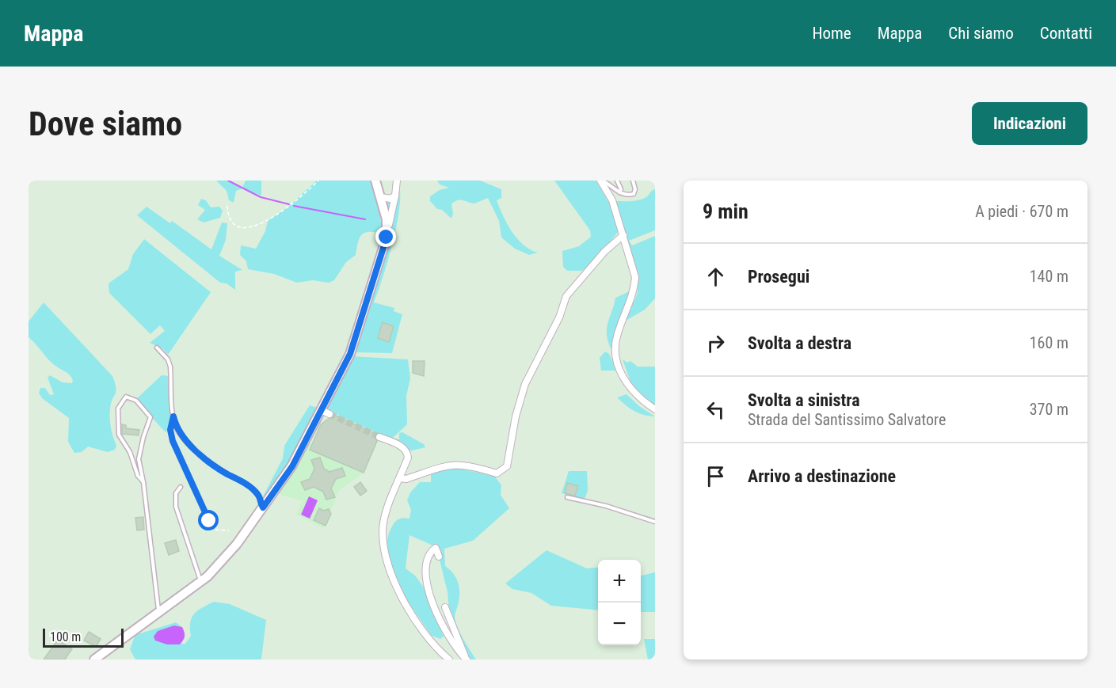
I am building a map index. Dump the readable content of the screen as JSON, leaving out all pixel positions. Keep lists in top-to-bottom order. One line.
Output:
{"scale_bar":"100 m","page":{"header":"Mappa","nav":["Home","Mappa","Chi siamo","Contatti"],"buttons":"Indicazioni","title":"Dove siamo","heading":["9 min","A piedi · 670 m"],"list":[["Prosegui","140 m"],["Svolta a destra","160 m"],["Svolta a sinistra","Strada del Santissimo Salvatore","370 m"],"Arrivo a destinazione"],"map_buttons":["+","−"],"scale":"100 m"}}
